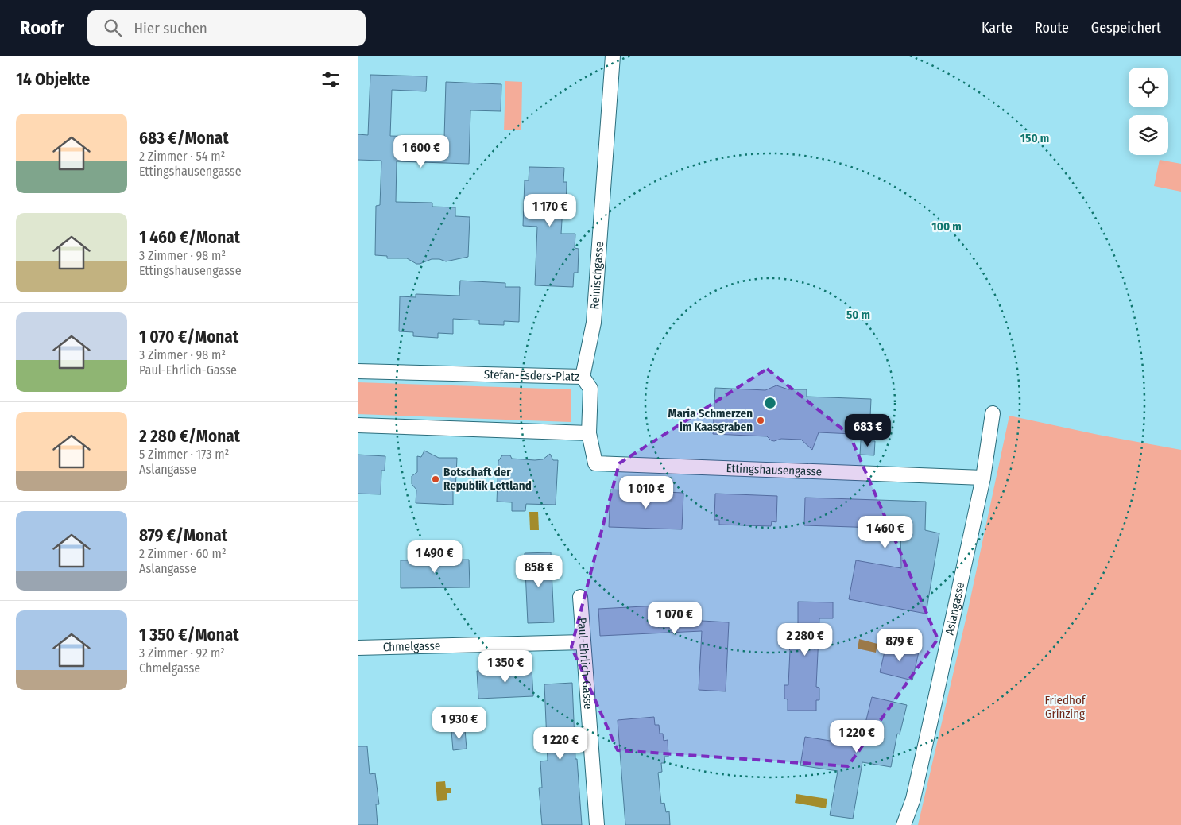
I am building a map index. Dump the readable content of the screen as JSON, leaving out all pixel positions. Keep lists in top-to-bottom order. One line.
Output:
{"streets":{"street":["Reinischgasse","Stefan-Esders-Platz","Ettingshausengasse","Aslangasse","Chmelgasse","Paul-Ehrlich-Gasse"]},"crossings":[["Reinischgasse","Stefan-Esders-Platz"],["Stefan-Esders-Platz","Ettingshausengasse"],["Ettingshausengasse","Aslangasse"],["Chmelgasse","Paul-Ehrlich-Gasse"]],"parks":["Friedhof Grinzing"],"places":["Maria Schmerzen im Kaasgraben","Botschaft der Republik Lettland"],"page":{"header":"Roofr","search":"Hier suchen","nav":["Karte","Route","Gespeichert"],"heading":"14 Objekte","list":[{"name":"683 €/Monat","note":"2 Zimmer · 54 m² · Ettingshausengasse"},{"name":"1 460 €/Monat","note":"3 Zimmer · 98 m² · Ettingshausengasse"},{"name":"1 070 €/Monat","note":"3 Zimmer · 98 m² · Paul-Ehrlich-Gasse"},{"name":"2 280 €/Monat","note":"5 Zimmer · 173 m² · Aslangasse"},{"name":"879 €/Monat","note":"2 Zimmer · 60 m² · Aslangasse"},{"name":"1 350 €/Monat","note":"3 Zimmer · 92 m² · Chmelgasse"}],"price":["1 600 €","1 170 €","683 €","1 010 €","1 460 €","1 490 €","858 €","1 070 €","2 280 €","879 €","1 350 €","1 930 €","1 220 €","1 220 €"]},"rings":["150 m","100 m","50 m"]}
